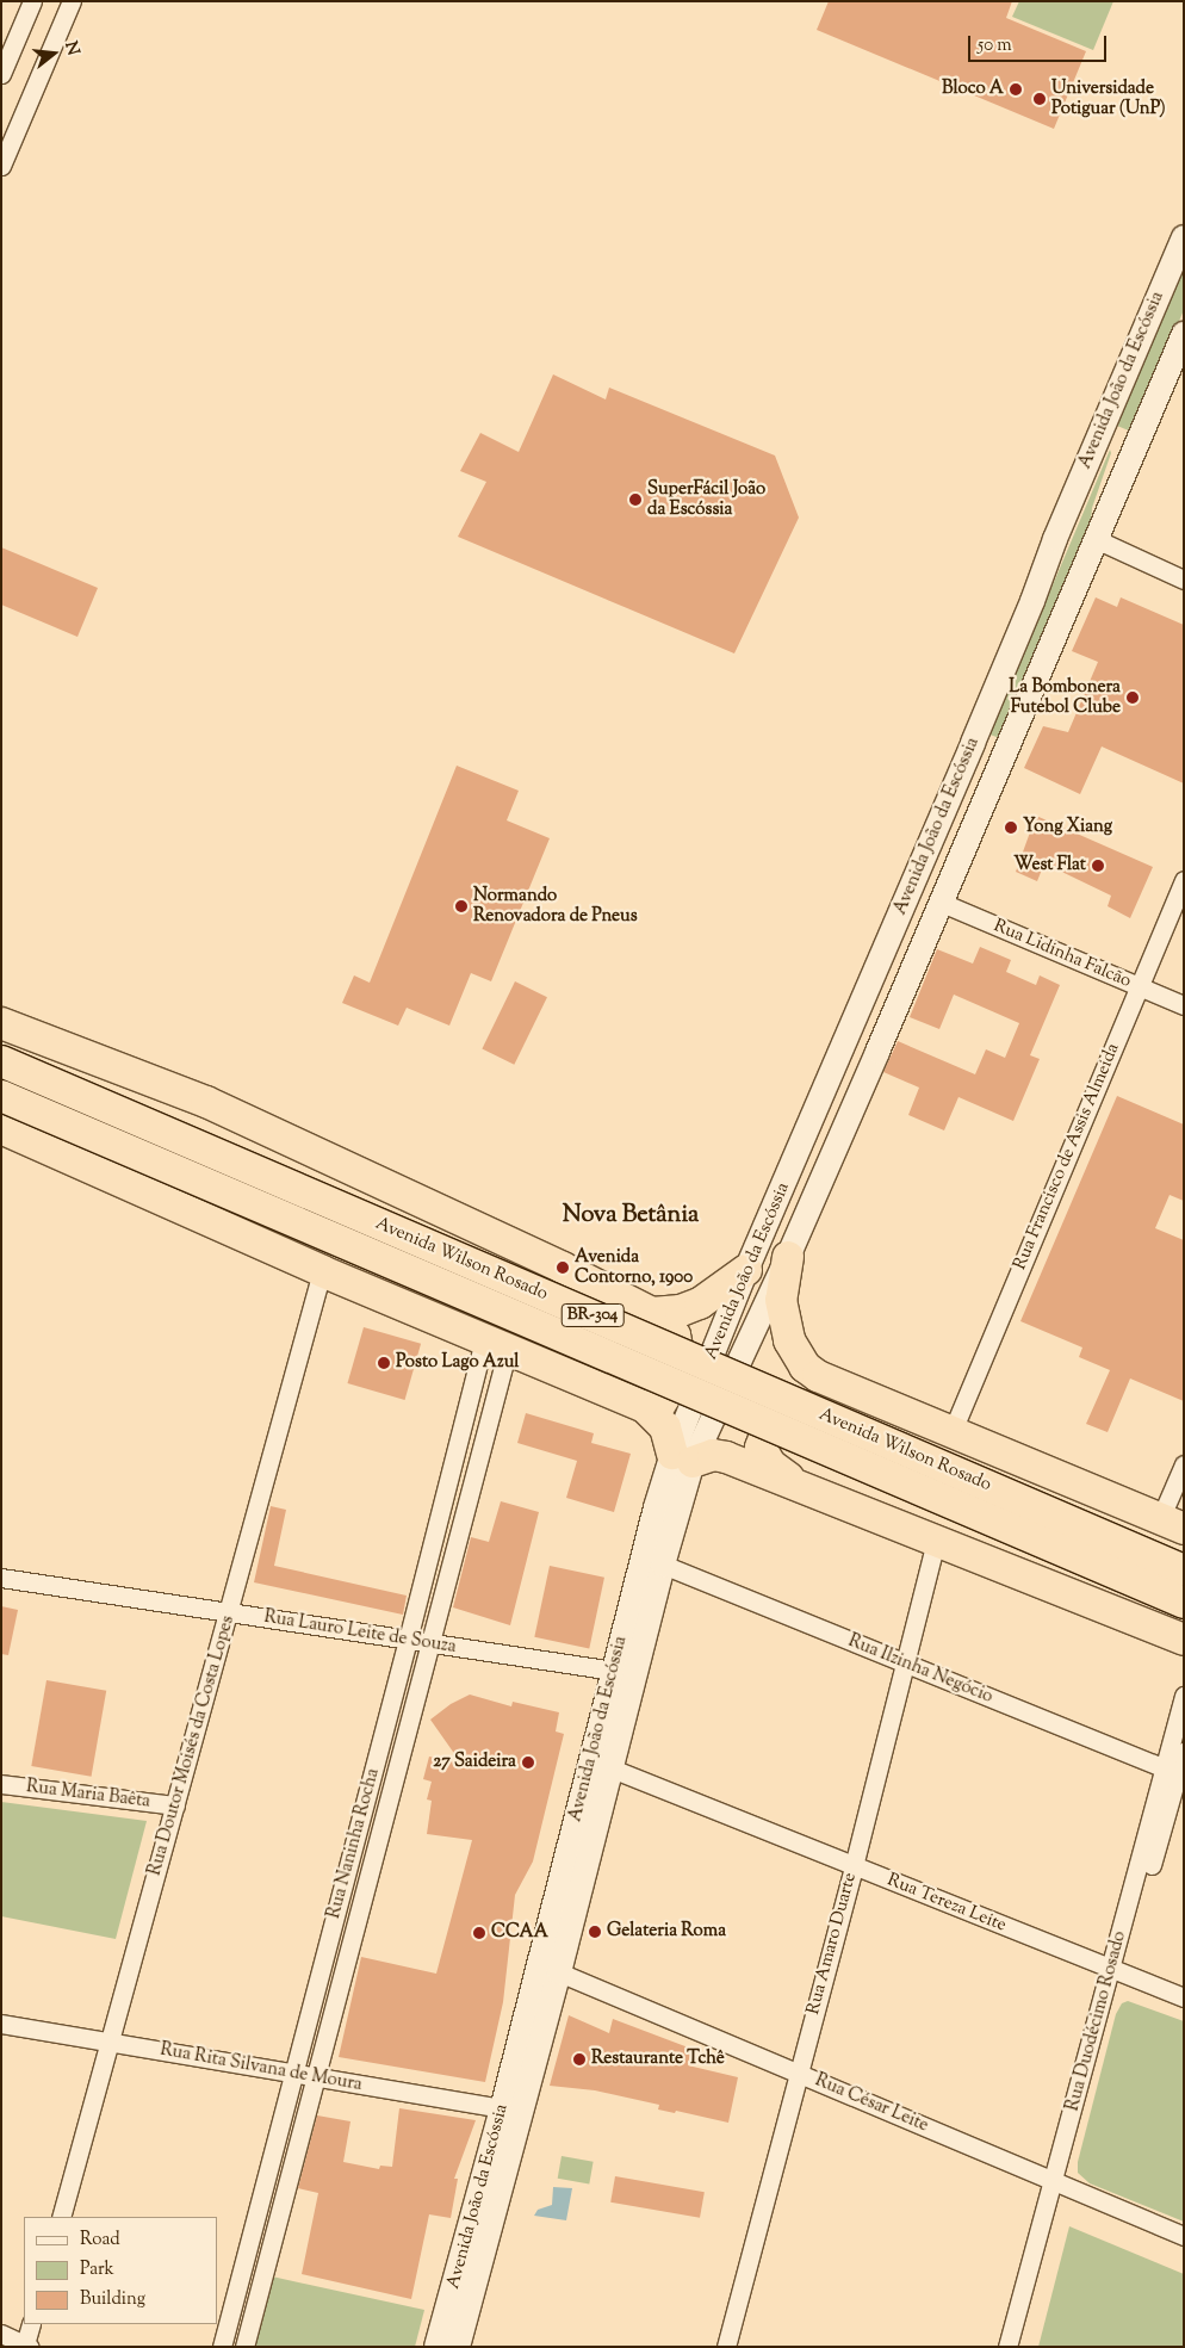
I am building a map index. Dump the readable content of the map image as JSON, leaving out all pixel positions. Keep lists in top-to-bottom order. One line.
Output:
{"streets":{"highway":["Avenida Wilson Rosado","BR-304"],"main road":["Avenida João da Escóssia"],"street":["Rua Lidinha Falcão","Rua Francisco de Assis Almeida","Rua Lauro Leite de Souza","Rua Ilzinha Negócio","Rua Doutor Moisés da Costa Lopes","Rua Maria Baêta","Rua Naninha Rocha","Rua Tereza Leite","Rua Amaro Duarte","Rua Duodécimo Rosado","Rua Rita Silvana de Moura","Rua César Leite"]},"crossings":[["Avenida João da Escóssia","Rua Lidinha Falcão"],["Avenida João da Escóssia","Rua Lauro Leite de Souza"],["Avenida João da Escóssia","Rua Ilzinha Negócio"],["Avenida João da Escóssia","Rua Tereza Leite"],["Avenida João da Escóssia","Rua Rita Silvana de Moura"],["Avenida João da Escóssia","Rua César Leite"],["Rua Lidinha Falcão","Rua Francisco de Assis Almeida"],["Rua Lauro Leite de Souza","Rua Doutor Moisés da Costa Lopes"],["Rua Lauro Leite de Souza","Rua Naninha Rocha"],["Rua Ilzinha Negócio","Rua Amaro Duarte"],["Rua Ilzinha Negócio","Rua Duodécimo Rosado"],["Rua Doutor Moisés da Costa Lopes","Rua Maria Baêta"],["Rua Doutor Moisés da Costa Lopes","Rua Rita Silvana de Moura"],["Rua Naninha Rocha","Rua Rita Silvana de Moura"],["Rua Tereza Leite","Rua Amaro Duarte"],["Rua Tereza Leite","Rua Duodécimo Rosado"],["Rua Amaro Duarte","Rua César Leite"],["Rua Duodécimo Rosado","Rua César Leite"]],"districts":["Nova Betânia"],"places":["Bloco A","Universidade Potiguar (UnP)","SuperFácil João da Escóssia","La Bombonera Futebol Clube","Yong Xiang","West Flat","Normando Renovadora de Pneus","Avenida Contorno, 1900","Posto Lago Azul","27 Saideira","Gelateria Roma","CCAA","Restaurante Tchê"],"legend":["Road","Park","Building"],"scale_bar":"50 m","north":"right"}
